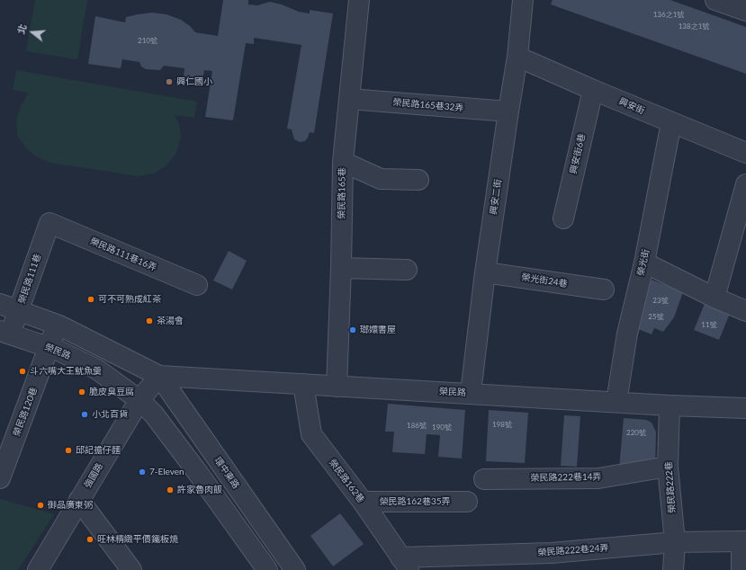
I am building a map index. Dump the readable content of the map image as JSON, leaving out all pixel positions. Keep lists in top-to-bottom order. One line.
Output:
{"streets":{"street":["榮民路165巷32弄","興安街","興安街6巷","榮民路165巷","興安二街","榮民路111巷16弄","榮光街","榮民路111巷","榮光街24巷","榮民路","榮民路120巷","環中東路","強國路","榮民路222巷14弄","榮民路162巷","榮民路222巷","榮民路162巷35弄","榮民路222巷24弄"]},"crossings":[["榮民路165巷32弄","榮民路165巷"],["榮民路165巷32弄","興安二街"],["興安街","興安街6巷"],["興安街","興安二街"],["興安街","榮光街"],["榮民路165巷","榮民路"],["興安二街","榮光街24巷"],["興安二街","榮民路"],["榮民路111巷16弄","榮民路111巷"],["榮光街","榮民路"],["榮民路111巷","榮民路"],["榮民路","榮民路120巷"],["榮民路","環中東路"],["榮民路","強國路"],["榮民路","榮民路162巷"],["榮民路","榮民路222巷"],["榮民路222巷14弄","榮民路222巷"],["榮民路162巷","榮民路162巷35弄"],["榮民路162巷","榮民路222巷24弄"],["榮民路222巷","榮民路222巷24弄"]],"places":["興仁國小","可不可熟成紅茶","茶湯會","瑯嬛書屋","斗六嘴大王魷魚羹","脆皮臭豆腐","小北百貨","邱記擔仔麵","7-Eleven","許家魯肉飯","御品廣東粥","旺林精緻平價鐵板燒"],"house_numbers":["136之1號","138之1號","210號","23號","25號","11號","198號","186號","190號","220號"],"north":"left"}
